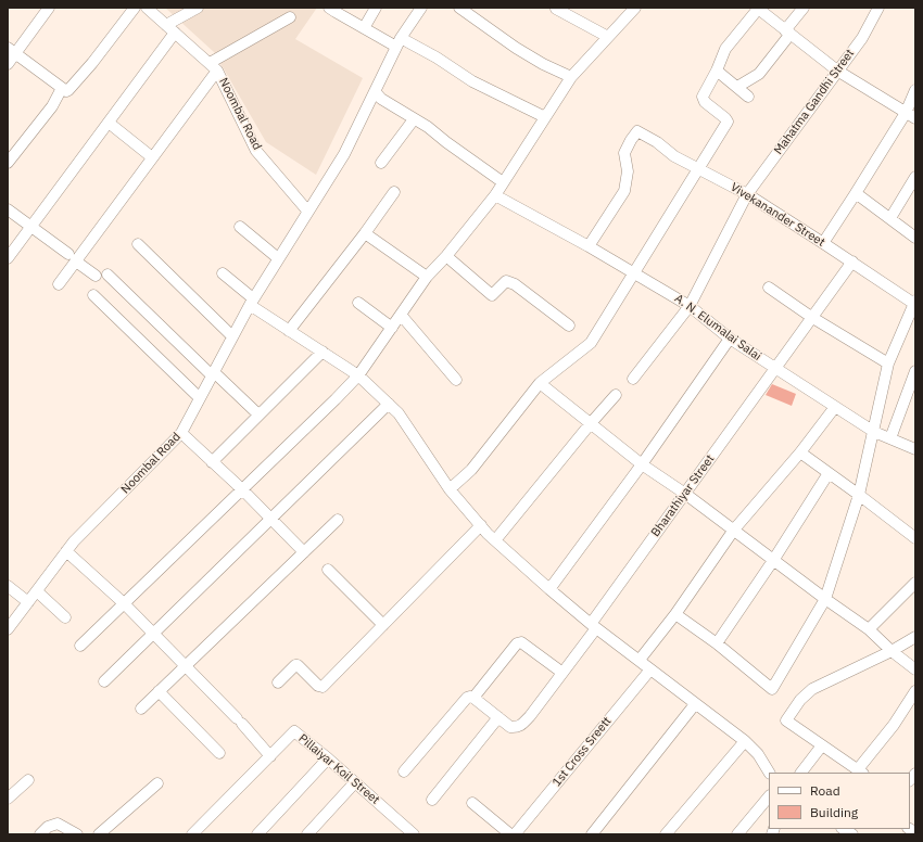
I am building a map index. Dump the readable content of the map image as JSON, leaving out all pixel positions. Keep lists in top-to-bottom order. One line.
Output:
{"streets":{"street":["Mahatma Gandhi Street","Noombal Road","Vivekanander Street","A. N. Elumalai Salai","Bharathiyar Street","1st Cross Sreett","Pillaiyar Koil Street"]},"crossings":[["Mahatma Gandhi Street","Vivekanander Street"],["Mahatma Gandhi Street","A. N. Elumalai Salai"],["Vivekanander Street","A. N. Elumalai Salai"],["Vivekanander Street","Bharathiyar Street"],["A. N. Elumalai Salai","Bharathiyar Street"]],"legend":["Road","Building"]}
